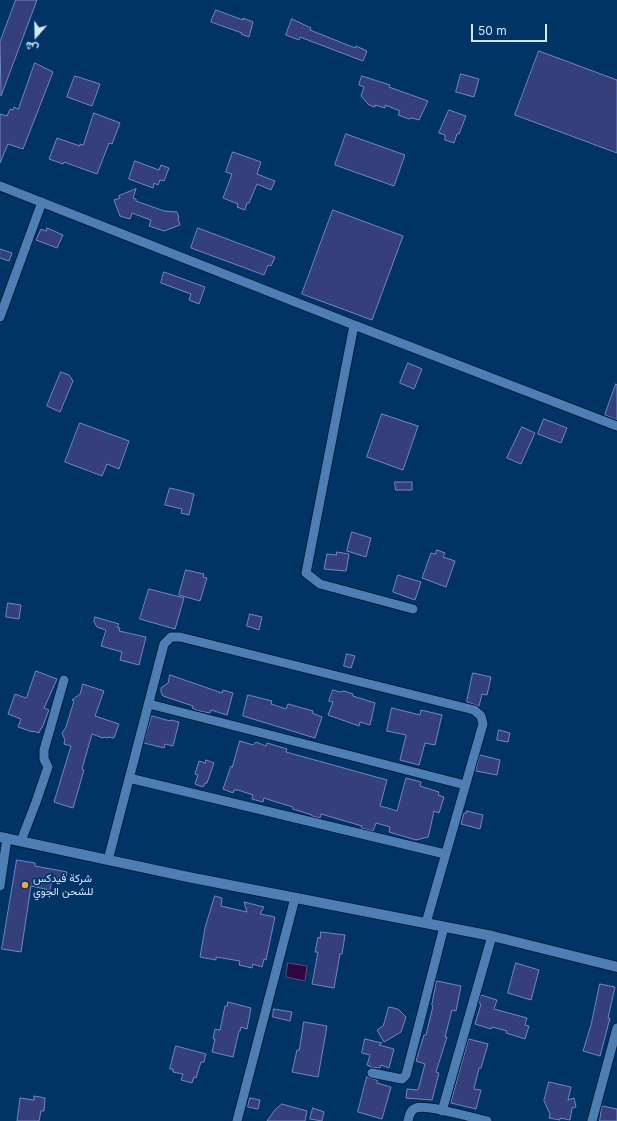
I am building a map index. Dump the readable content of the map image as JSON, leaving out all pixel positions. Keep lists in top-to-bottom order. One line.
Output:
{"places":["شركة فيدكس للشحن الجوي"],"scale_bar":"50 m","north":"bottom"}
